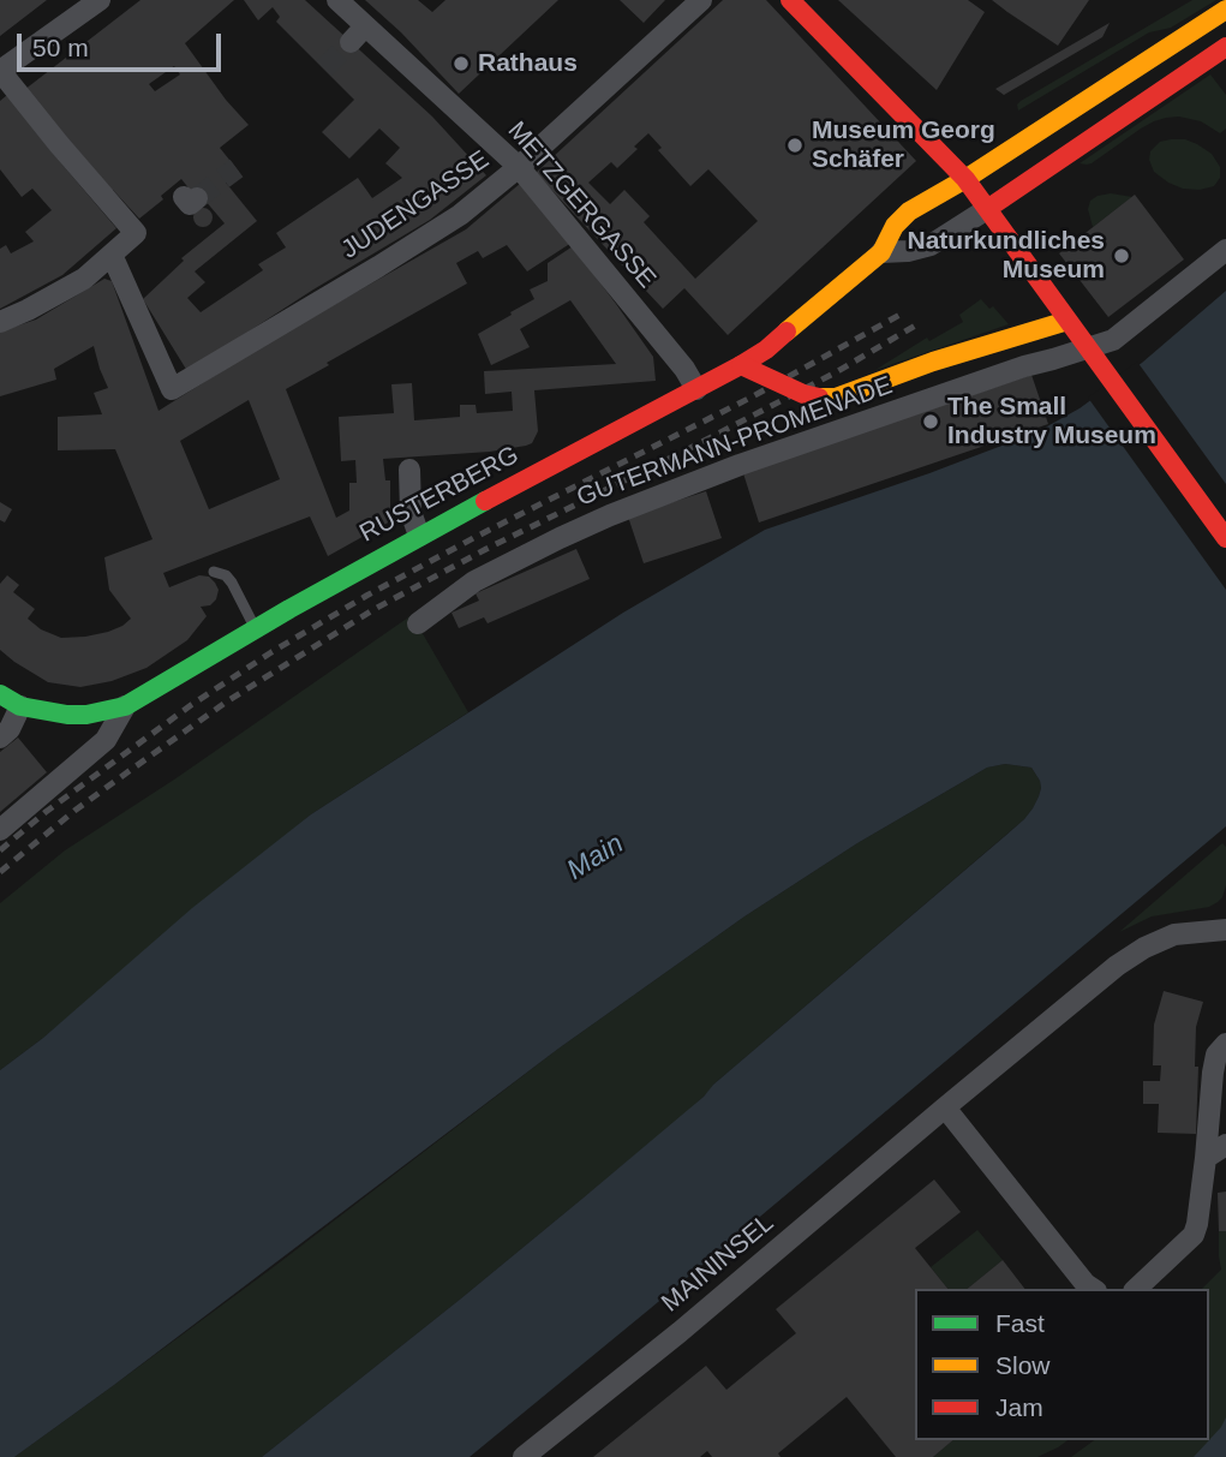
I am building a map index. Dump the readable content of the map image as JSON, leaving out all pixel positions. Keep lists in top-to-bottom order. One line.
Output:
{"streets":{"main road":["RUSTERBERG"],"street":["JUDENGASSE","METZGERGASSE","GUTERMANN-PROMENADE","MAININSEL"]},"crossings":[["JUDENGASSE","METZGERGASSE"],["METZGERGASSE","RUSTERBERG"]],"water":["Main"],"places":["Rathaus","Museum Georg Schäfer","Naturkundliches Museum","The Small Industry Museum"],"legend":["Fast","Slow","Jam"],"scale_bar":"50 m"}
